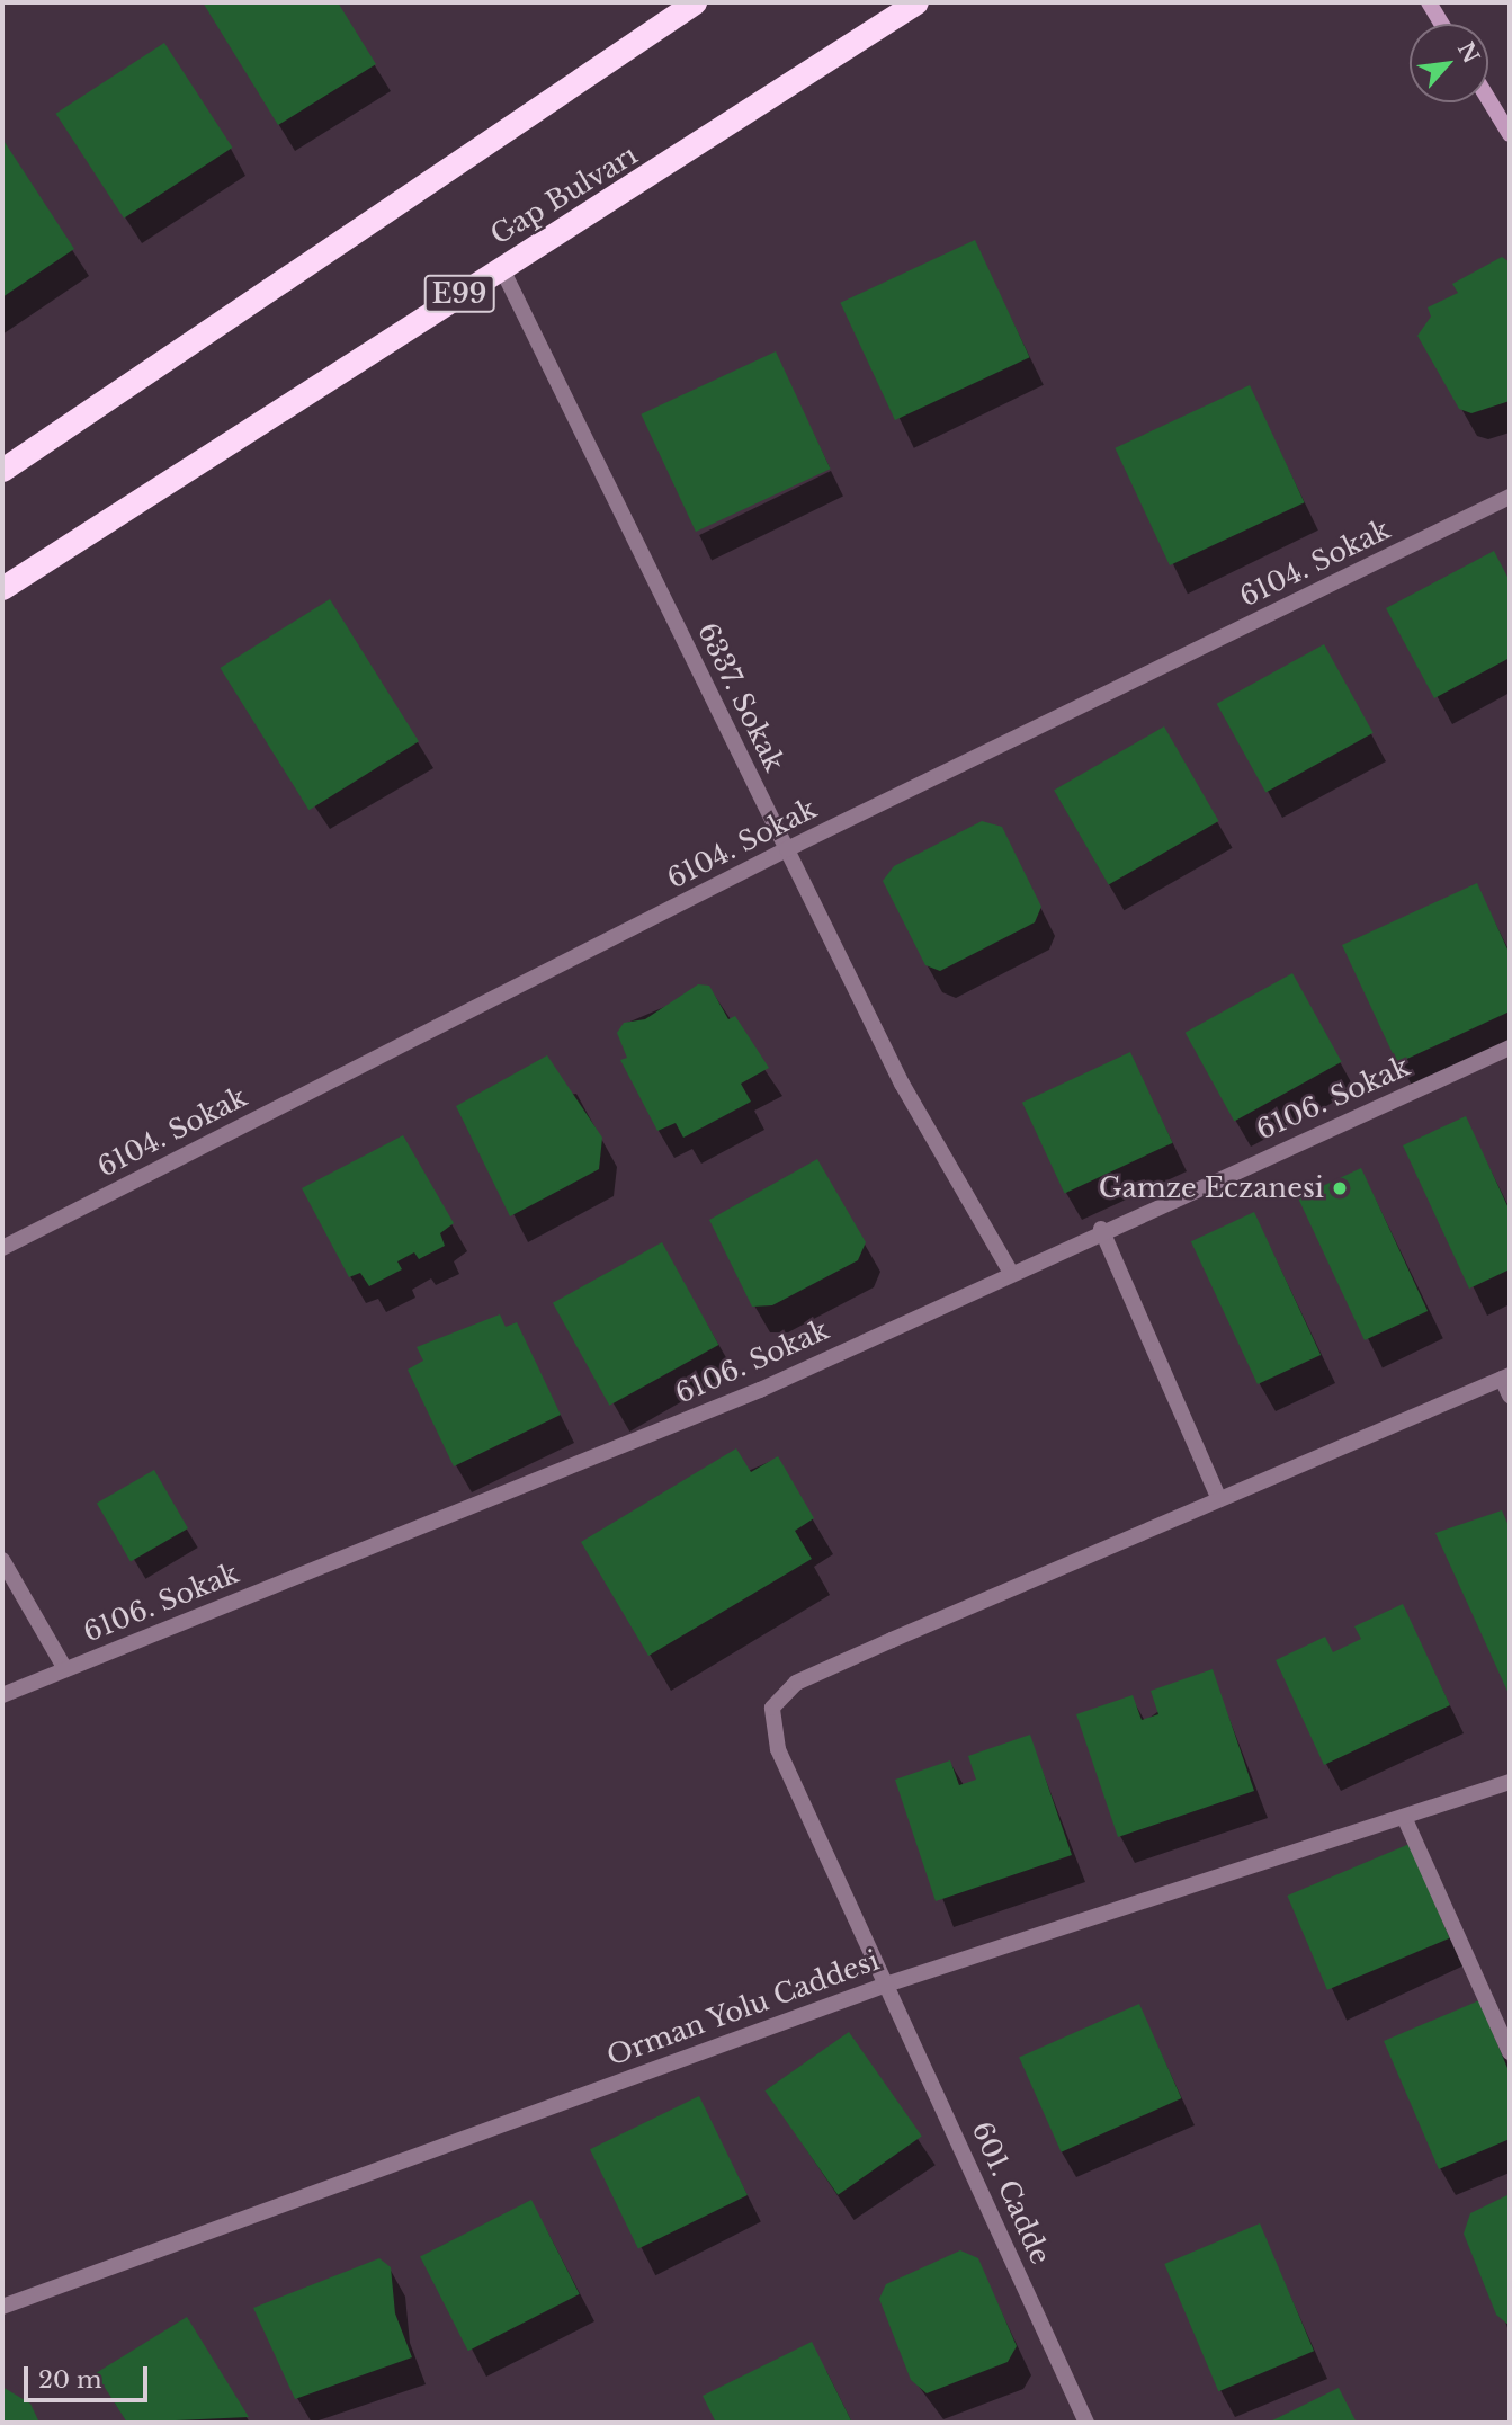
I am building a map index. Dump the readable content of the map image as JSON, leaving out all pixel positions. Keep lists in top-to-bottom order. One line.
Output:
{"streets":{"highway":["Gap Bulvarı","E99"],"street":["6104. Sokak","6337. Sokak","6106. Sokak","Orman Yolu Caddesi","601. Cadde"]},"crossings":[["Gap Bulvarı","6337. Sokak"],["6104. Sokak","6337. Sokak"],["6337. Sokak","6106. Sokak"],["Orman Yolu Caddesi","601. Cadde"]],"places":["Gamze Eczanesi"],"scale_bar":"20 m","north":"top right"}
